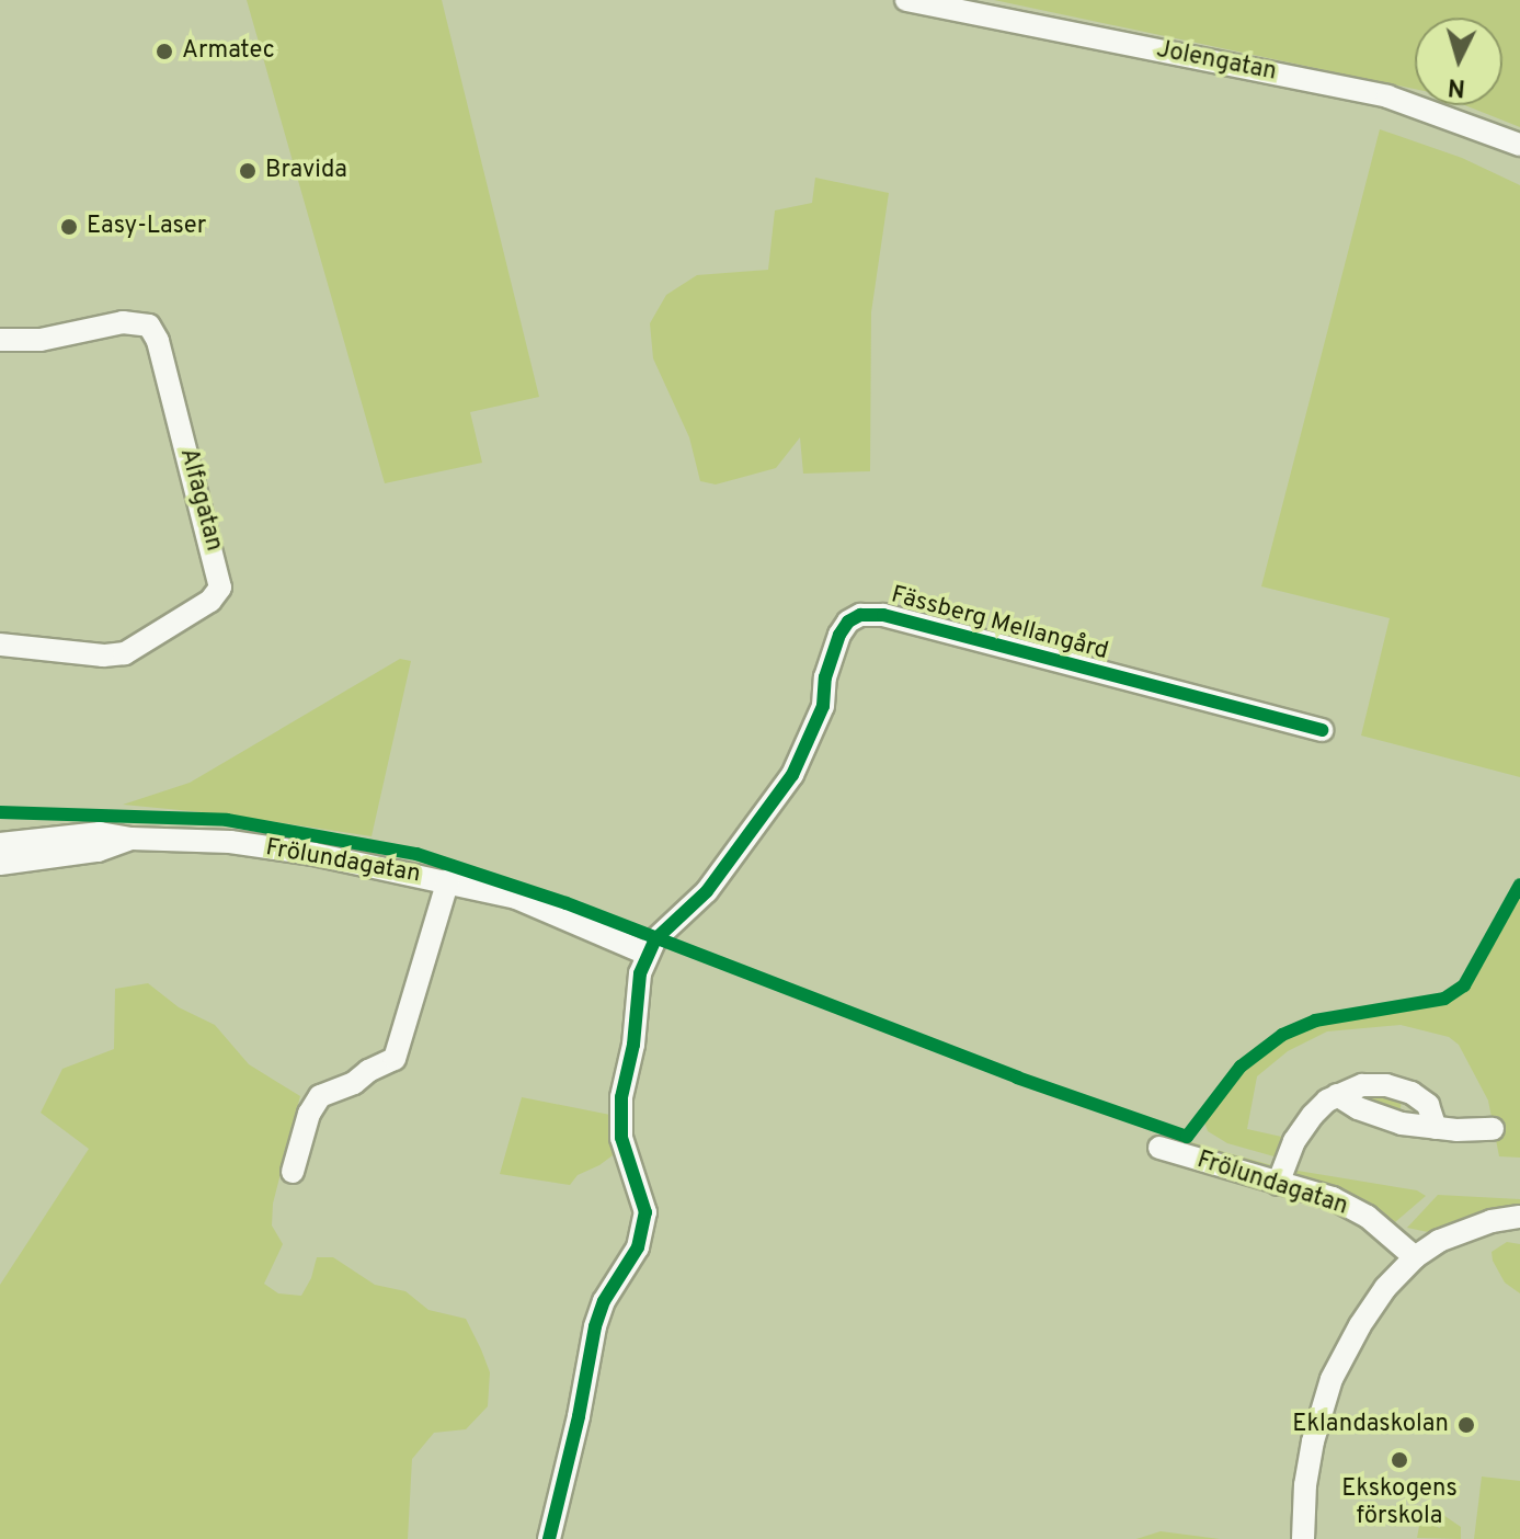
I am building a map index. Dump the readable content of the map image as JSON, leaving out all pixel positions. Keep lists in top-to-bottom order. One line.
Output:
{"streets":{"street":["Jolengatan","Alfagatan","Fässberg Mellangård","Frölundagatan"]},"crossings":[["Fässberg Mellangård","Frölundagatan"]],"places":["Armatec","Bravida","Easy-Laser","Eklandaskolan","Ekskogens förskola"],"north":"bottom"}
